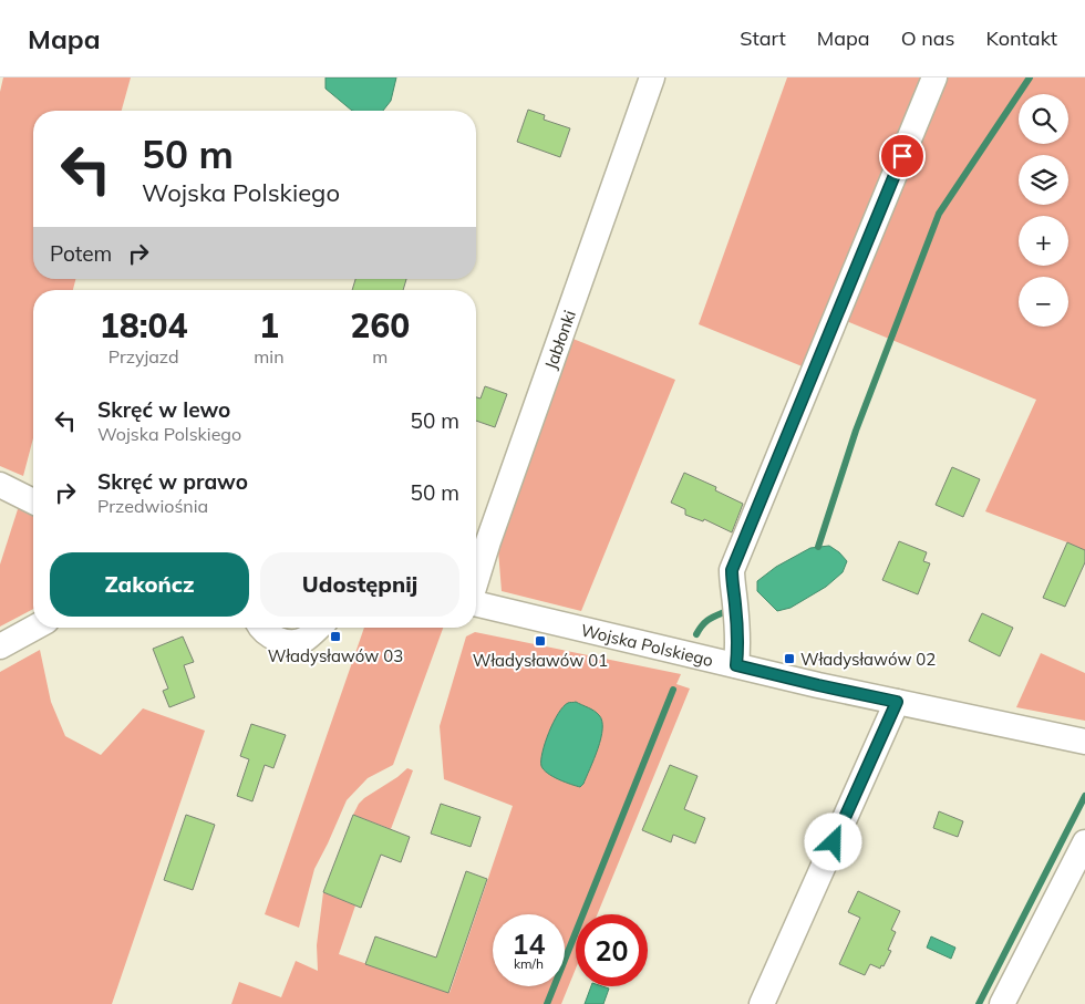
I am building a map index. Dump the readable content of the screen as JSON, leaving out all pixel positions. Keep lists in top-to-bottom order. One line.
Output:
{"streets":{"street":["Jabłonki","Wojska Polskiego"]},"places":{"transit":["Władysławów 03","Władysławów 01","Władysławów 02"]},"page":{"header":"Mapa","nav":["Start","Mapa","O nas","Kontakt"],"map_buttons":["+","−"],"turn":["50 m","Wojska Polskiego"],"then":"Potem","eta":["18:04","Przyjazd","1","min","260","m"],"list":[{"name":"Skręć w lewo","note":"Wojska Polskiego","value":"50 m"},{"name":"Skręć w prawo","note":"Przedwiośnia","value":"50 m"}],"buttons":["Zakończ","Udostępnij"],"speed":"14 km/h","limit":"20"}}
